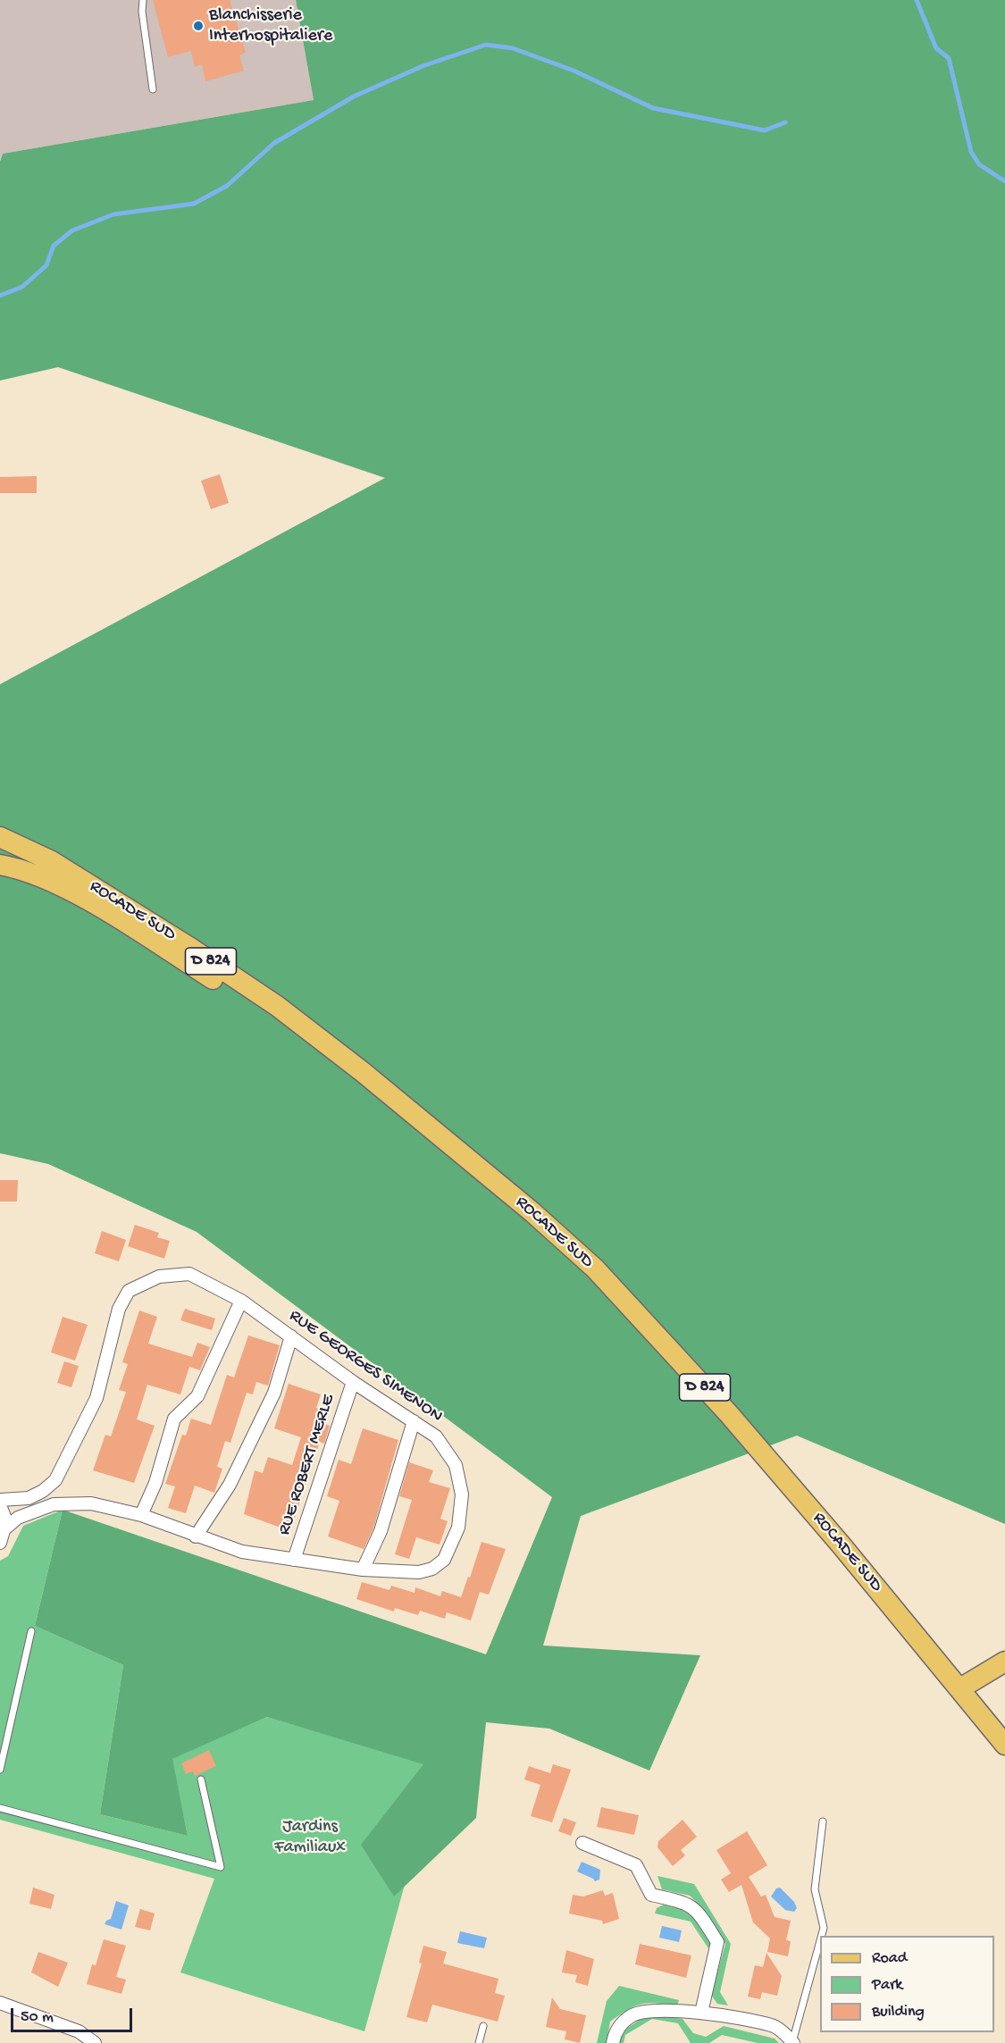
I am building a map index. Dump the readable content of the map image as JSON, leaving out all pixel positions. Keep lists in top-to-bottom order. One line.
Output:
{"streets":{"main road":["ROCADE SUD","D 824"],"street":["RUE GEORGES SIMENON","RUE ROBERT MERLE"]},"crossings":[["RUE GEORGES SIMENON","RUE ROBERT MERLE"]],"parks":["Jardins Familiaux"],"places":["Blanchisserie Interhospitaliere"],"legend":["Road","Park","Building"],"scale_bar":"50 m"}
